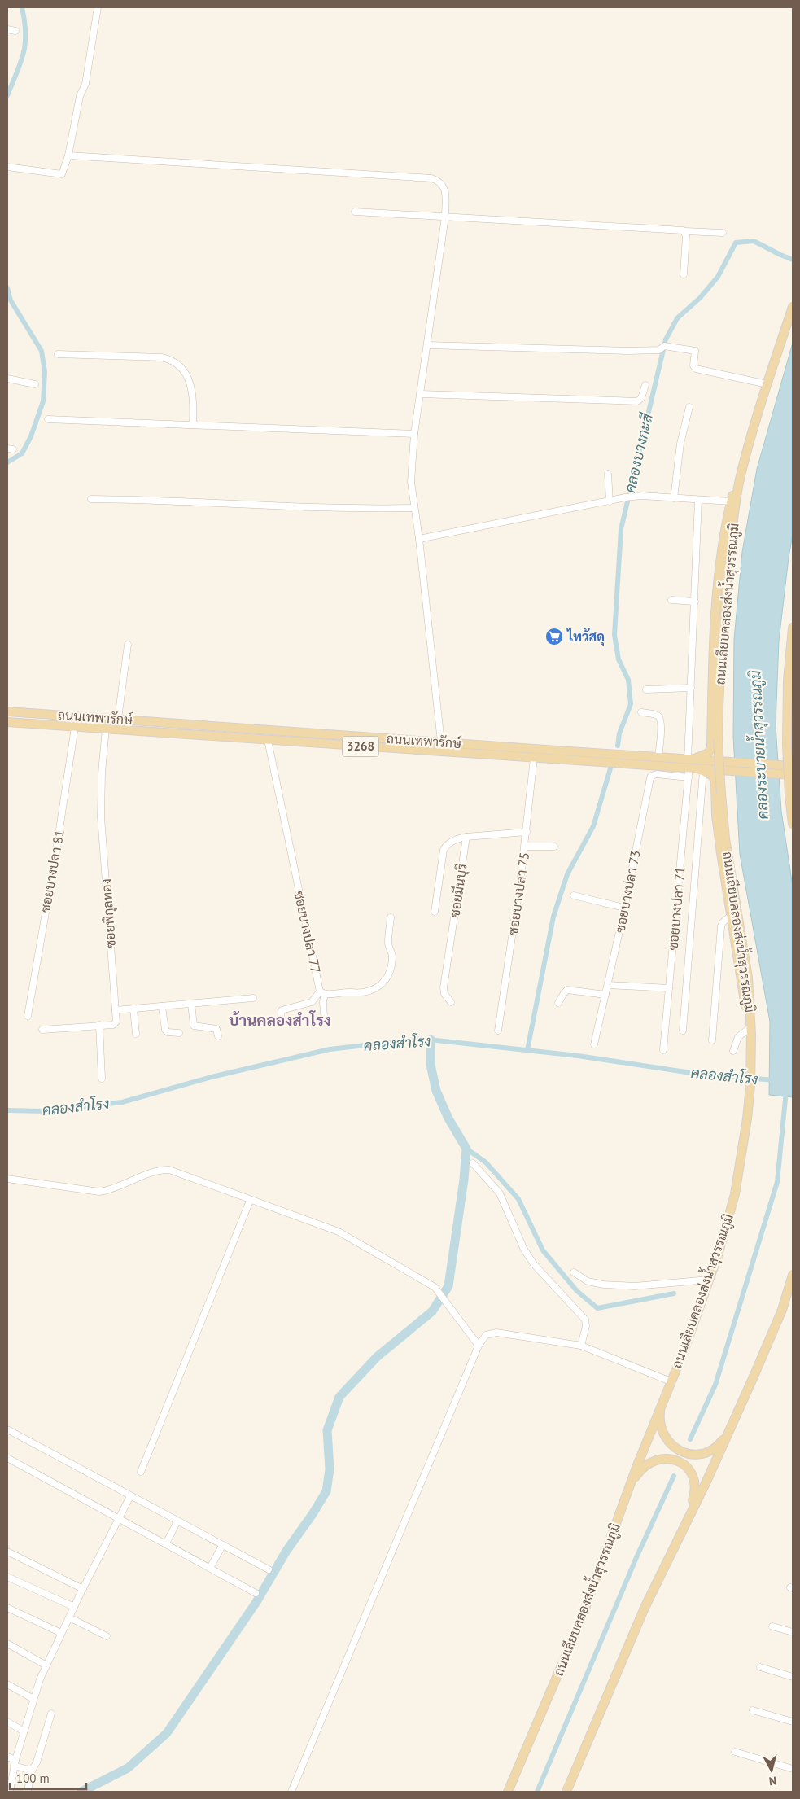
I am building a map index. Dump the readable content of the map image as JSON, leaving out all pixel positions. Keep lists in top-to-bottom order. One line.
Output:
{"streets":{"main road":["ถนนเลียบคลองส่งน้ำสุวรรณภูมิ","ถนนเทพารักษ์","3268"],"street":["ซอยบางปลา 81","ซอยมีนบุรี","ซอยบางปลา 73","ซอยบางปลา 75","ซอยบางปลา 71","ซอยพิกุลทอง","ซอยบางปลา 77"]},"crossings":[["ถนนเทพารักษ์","ซอยบางปลา 81"],["ถนนเทพารักษ์","ซอยบางปลา 75"],["ถนนเทพารักษ์","ซอยบางปลา 71"],["ถนนเทพารักษ์","ซอยพิกุลทอง"],["ถนนเทพารักษ์","ซอยบางปลา 77"],["ซอยบางปลา 73","ซอยบางปลา 71"]],"districts":["บ้านคลองสำโรง"],"water":["คลองบางกะสี","คลองระบายน้ำสุวรรณภูมิ","คลองสำโรง"],"places":{"supermarket":["ไทวัสดุ"]},"scale_bar":"100 m","north":"bottom"}
